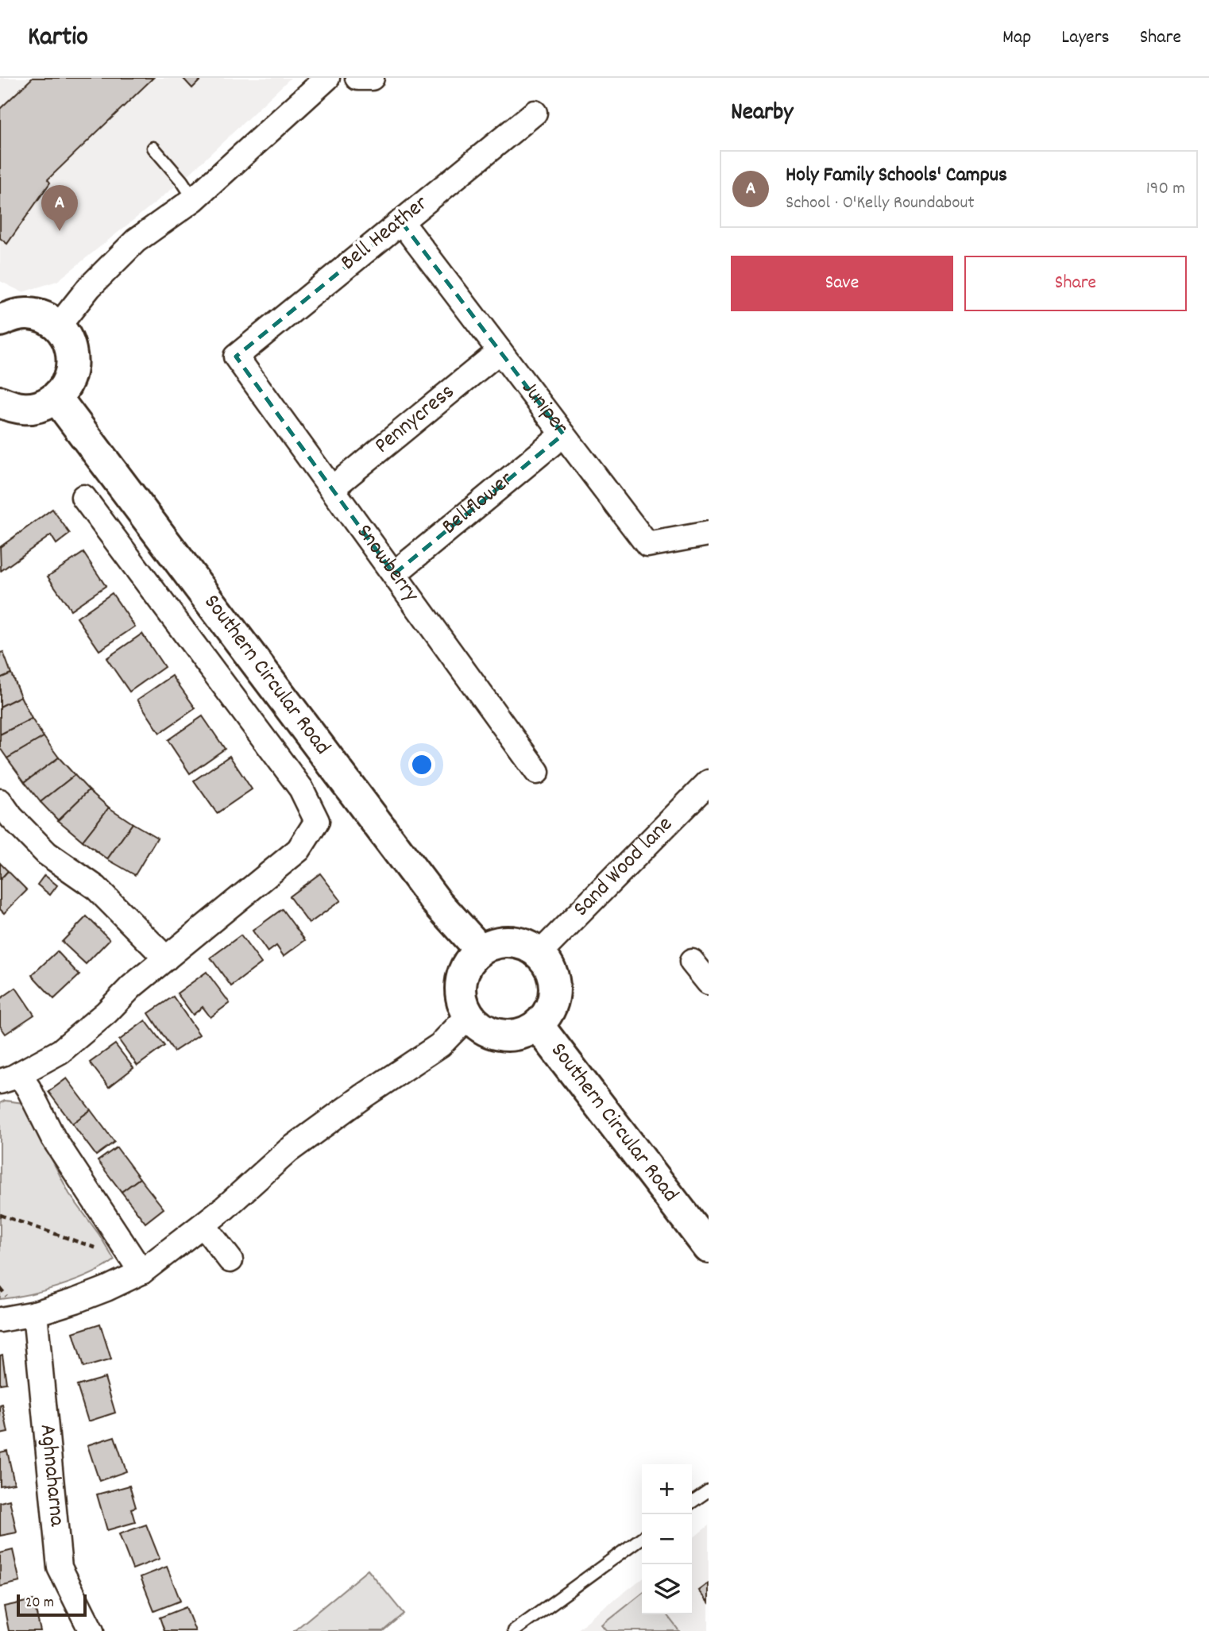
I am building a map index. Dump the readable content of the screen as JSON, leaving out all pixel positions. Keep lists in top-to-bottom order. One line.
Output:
{"streets":{"main road":["Southern Circular Road"],"street":["Bell Heather","Juniper","Pennycress","Bellflower","Snowberry","Sand Wood lane","Aghnaharna"]},"crossings":[["Bell Heather","Juniper"],["Bell Heather","Snowberry"],["Juniper","Pennycress"],["Juniper","Bellflower"],["Pennycress","Snowberry"],["Bellflower","Snowberry"],["Southern Circular Road","Sand Wood lane"]],"scale_bar":"20 m","page":{"header":"Kartio","nav":["Map","Layers","Share"],"heading":"Nearby","list":[{"mark":"A","name":"Holy Family Schools' Campus","note":"School · O'Kelly Roundabout","value":"190 m"}],"pins":"A","buttons":["Save","Share"],"map_buttons":["+","−"],"scale":"20 m"}}
